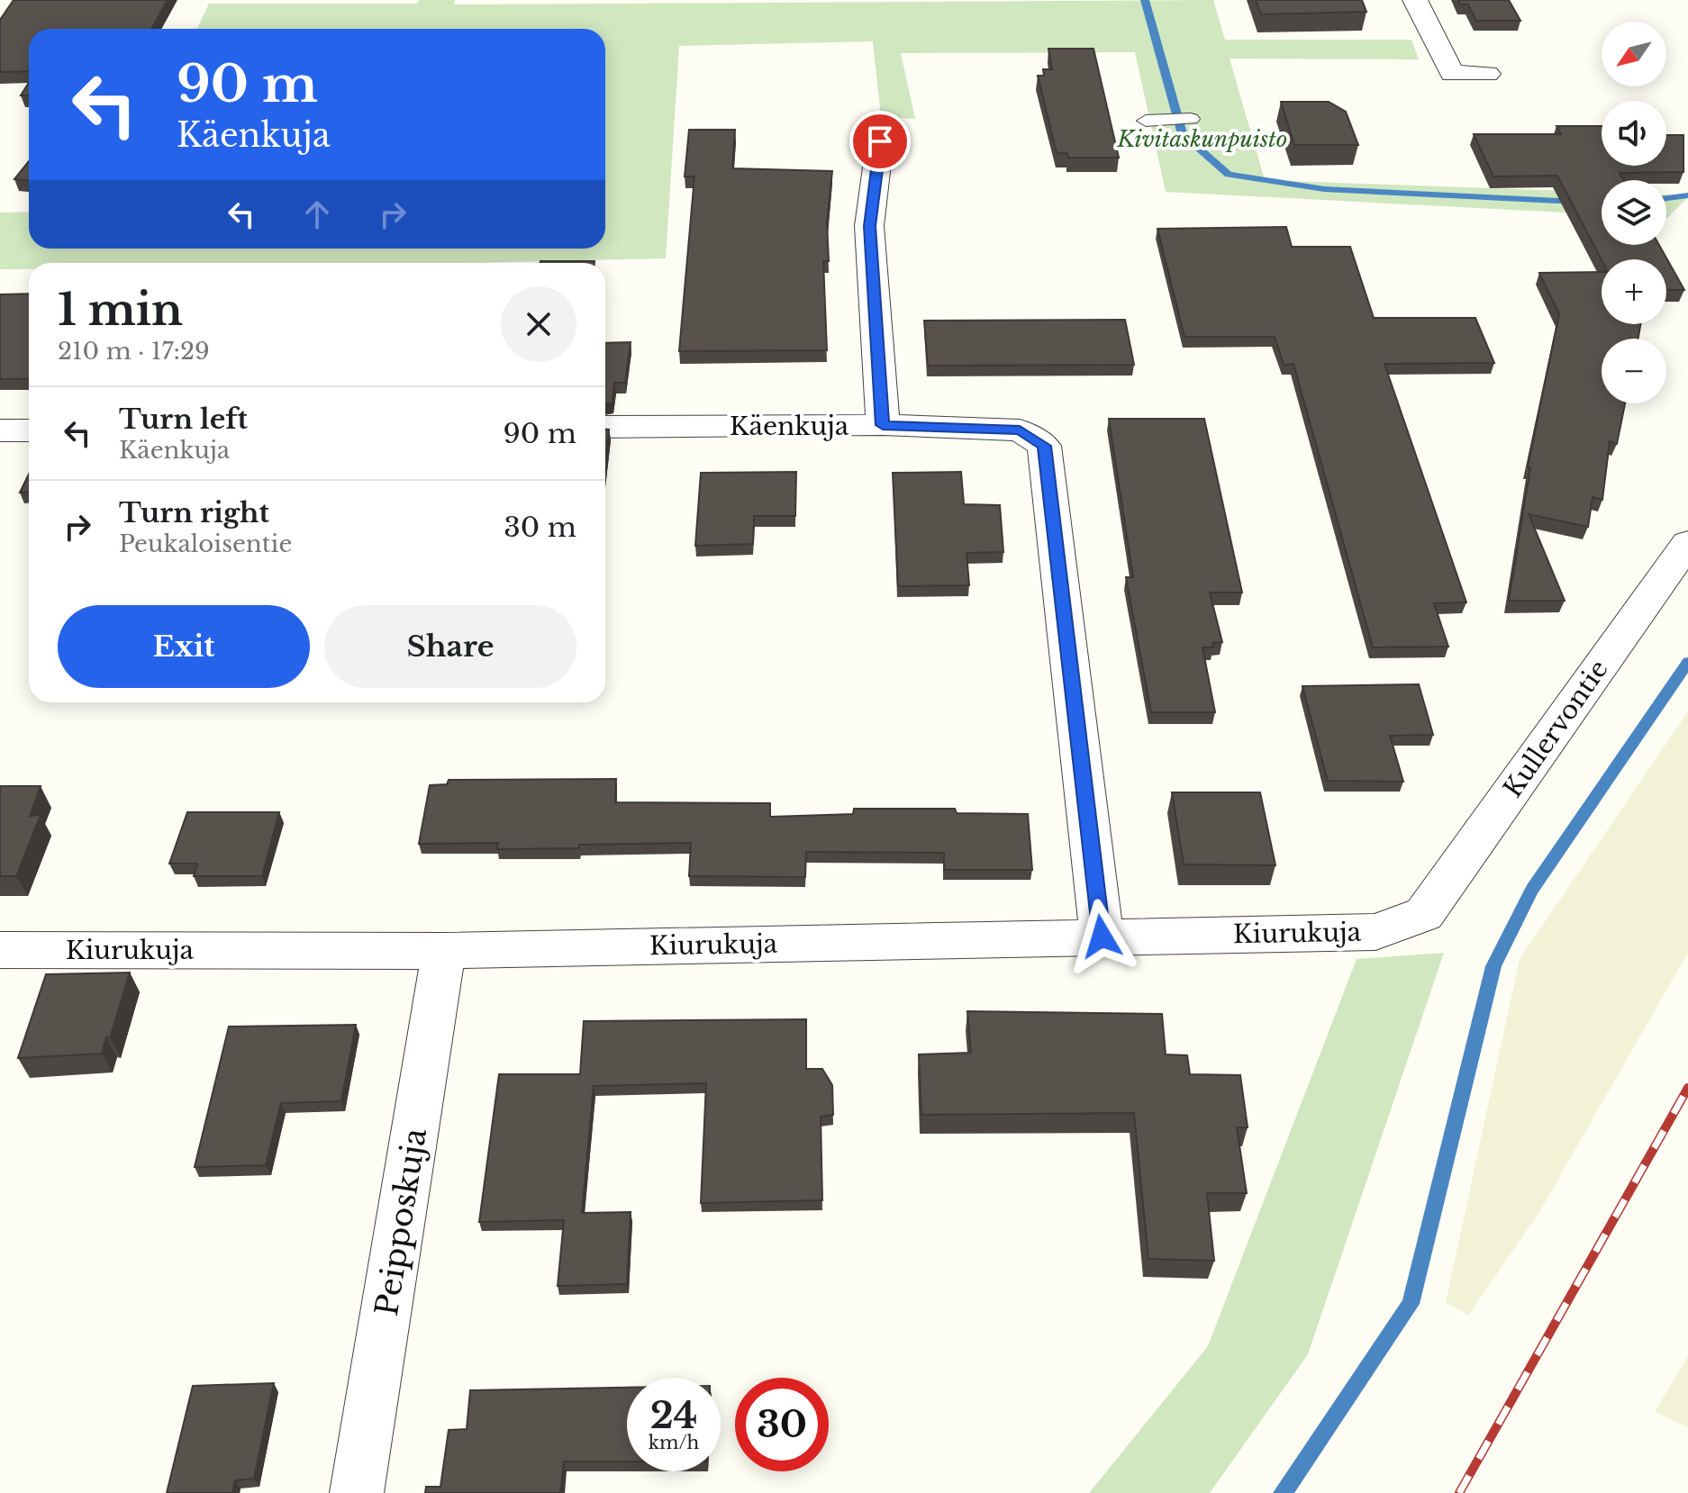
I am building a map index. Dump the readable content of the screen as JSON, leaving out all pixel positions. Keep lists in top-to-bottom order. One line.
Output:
{"streets":{"street":["Käenkuja","Kullervontie","Kiurukuja","Peipposkuja"]},"crossings":[["Käenkuja","Kiurukuja"],["Kullervontie","Kiurukuja"],["Kiurukuja","Peipposkuja"]],"parks":["Kivitaskunpuisto"],"north":"bottom left","page":{"map_buttons":["+","−"],"turn":["90 m","Käenkuja"],"heading":["1 min","210 m · 17:29"],"list":[{"name":"Turn left","note":"Käenkuja","value":"90 m"},{"name":"Turn right","note":"Peukaloisentie","value":"30 m"}],"buttons":["Exit","Share"],"speed":"24 km/h","limit":"30"}}
